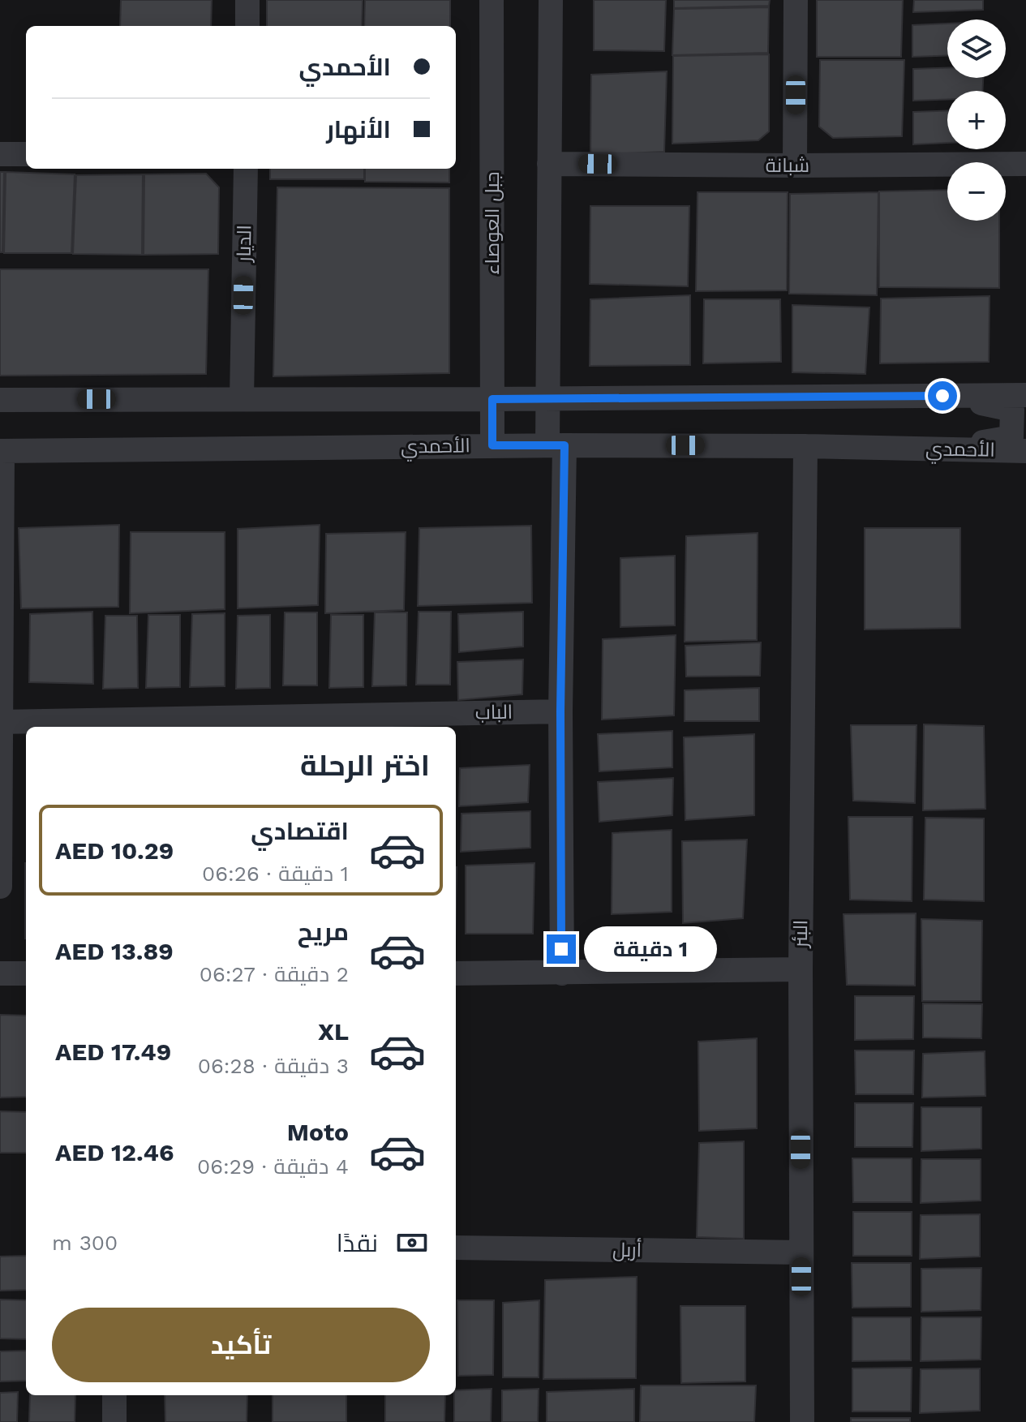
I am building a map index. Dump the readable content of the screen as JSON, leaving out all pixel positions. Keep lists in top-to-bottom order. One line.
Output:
{"streets":{"street":["شبانة","جبل العوصاء","الديار","الأحمدي","الباب","البئر","أربل"]},"crossings":[["جبل العوصاء","الأحمدي"],["الأحمدي","البئر"],["البئر","أربل"]],"page":{"map_buttons":["+","−"],"banner":["الأحمدي","الأنهار"],"heading":"اختر الرحلة","list":[{"name":"اقتصادي","note":"1 دقيقة · 06:26","value":"AED 10.29"},{"name":"مريح","note":"2 دقيقة · 06:27","value":"AED 13.89"},{"name":"XL","note":"3 دقيقة · 06:28","value":"AED 17.49"},{"name":"Moto","note":"4 دقيقة · 06:29","value":"AED 12.46"}],"bubble":"1 دقيقة","pay":["نقدًا","300 m"],"buttons":"تأكيد"}}
